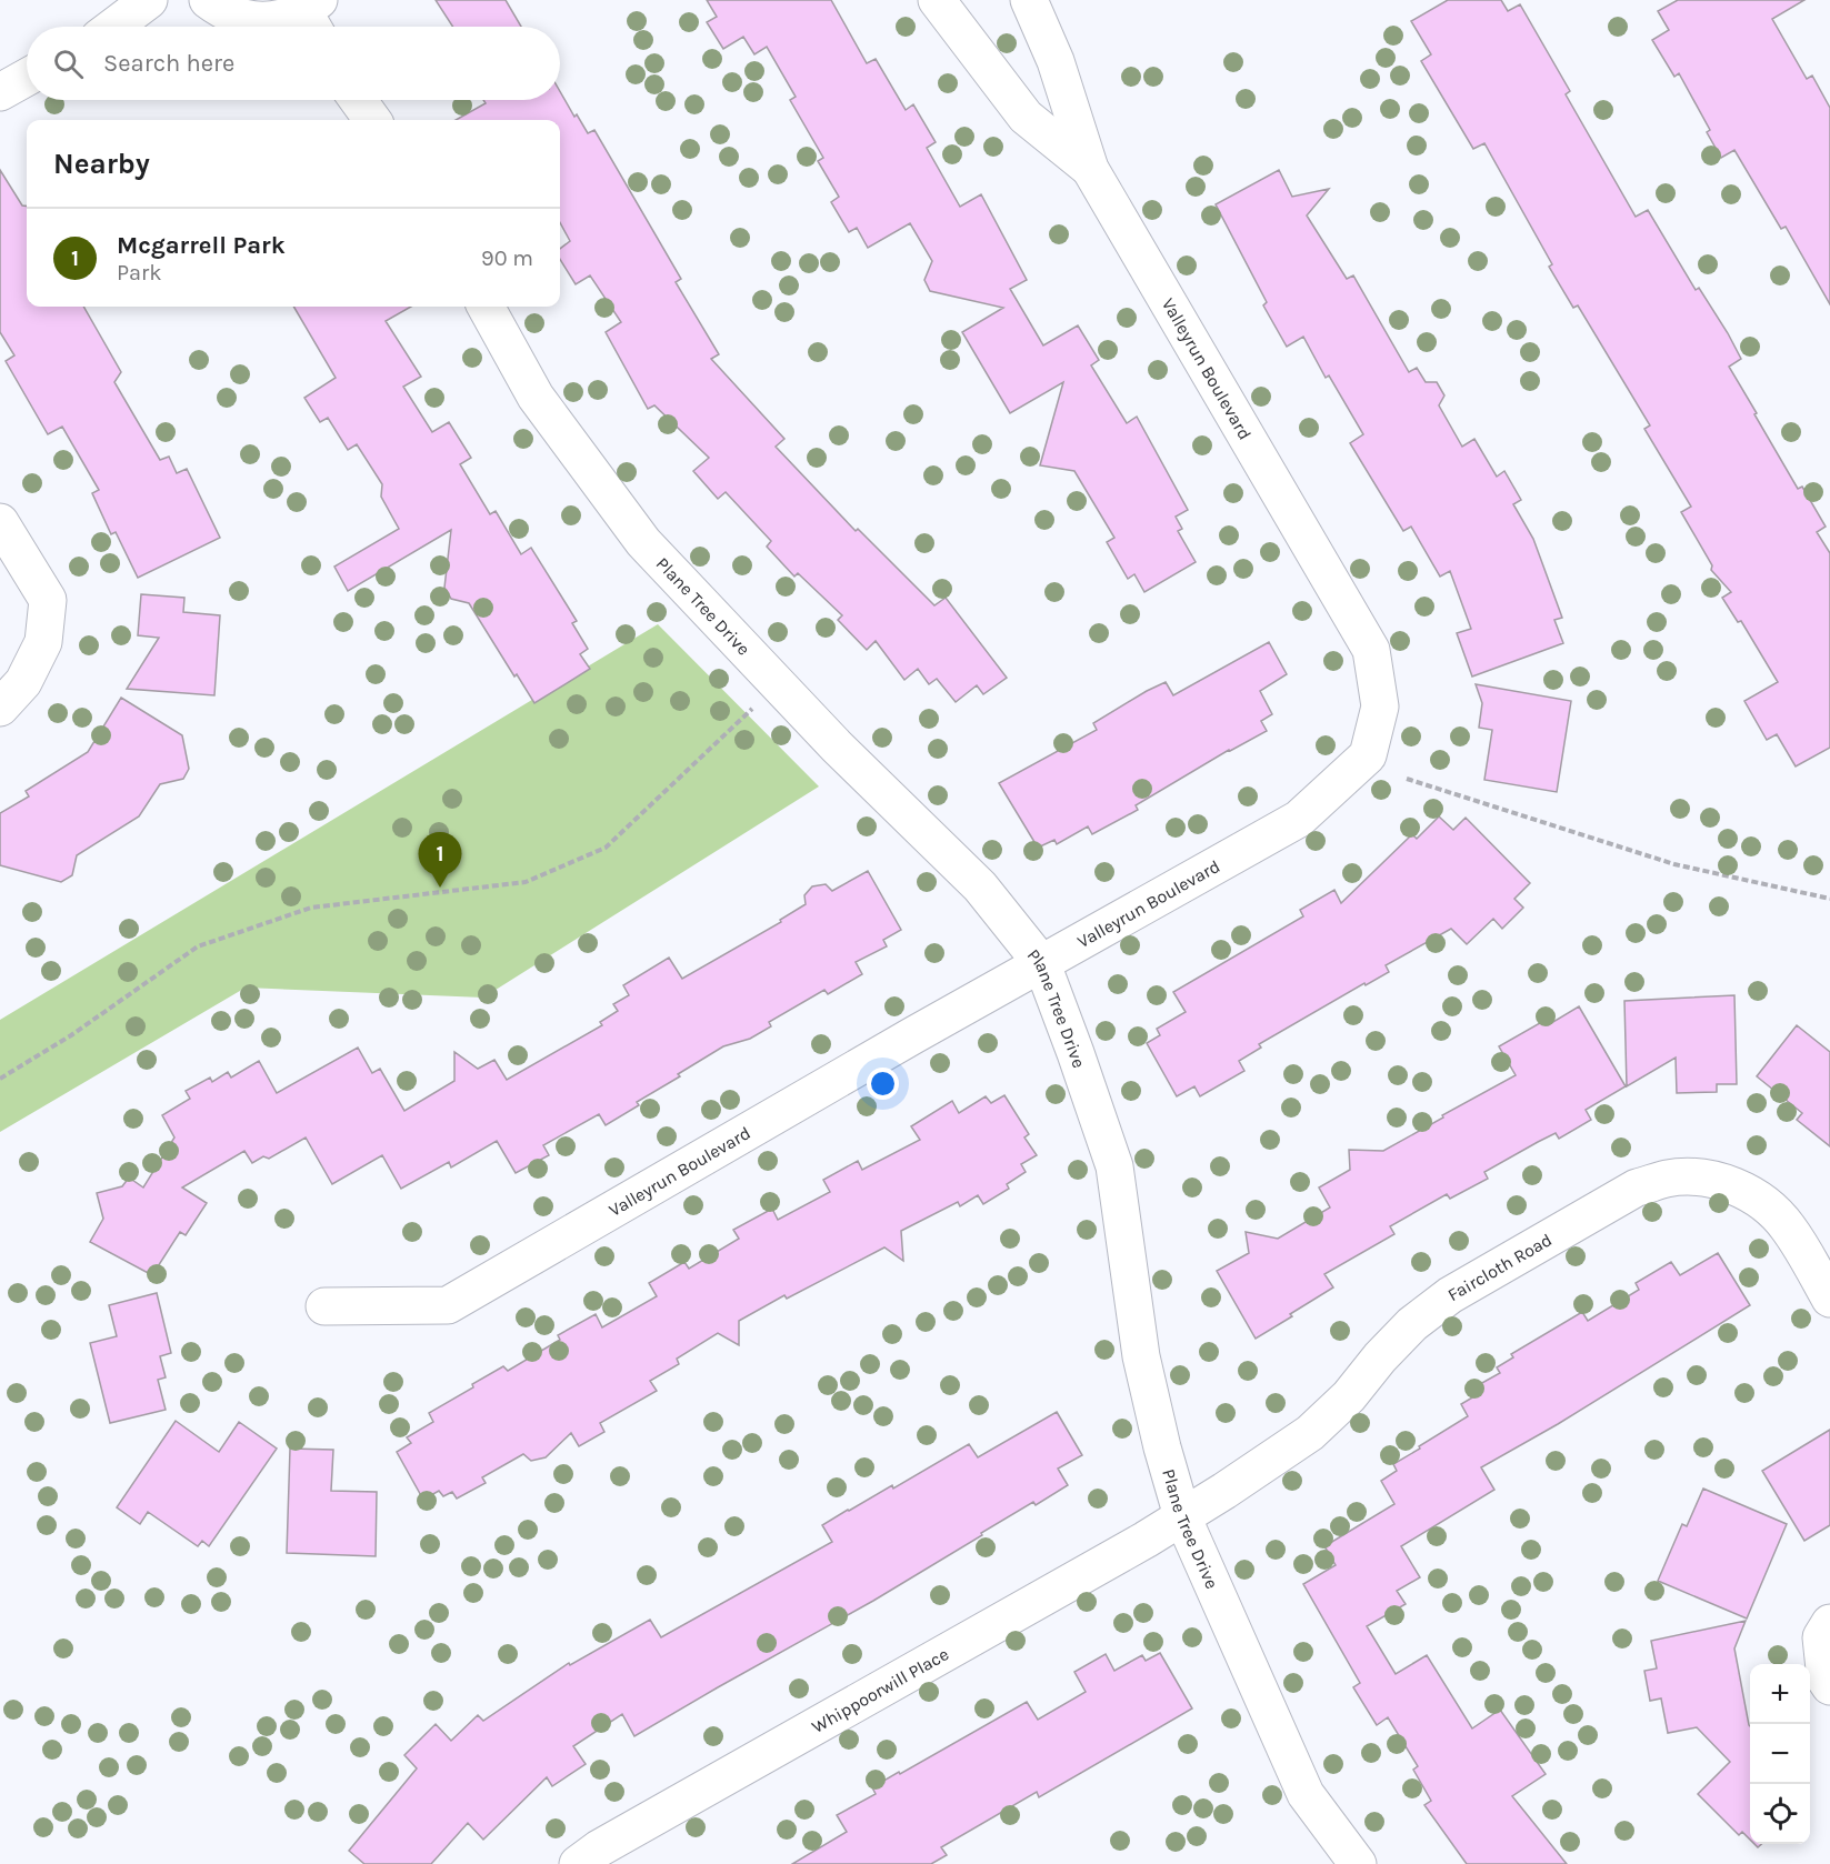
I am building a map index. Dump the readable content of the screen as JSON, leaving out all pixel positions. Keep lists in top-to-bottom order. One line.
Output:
{"streets":{"street":["Valleyrun Boulevard","Plane Tree Drive","Faircloth Road","Whippoorwill Place"]},"crossings":[["Valleyrun Boulevard","Plane Tree Drive"],["Plane Tree Drive","Faircloth Road"],["Plane Tree Drive","Whippoorwill Place"],["Faircloth Road","Whippoorwill Place"]],"page":{"search":"Search here","heading":"Nearby","list":[{"mark":"1","name":"Mcgarrell Park","note":"Park","value":"90 m"}],"pins":"1","map_buttons":["+","−"]}}
